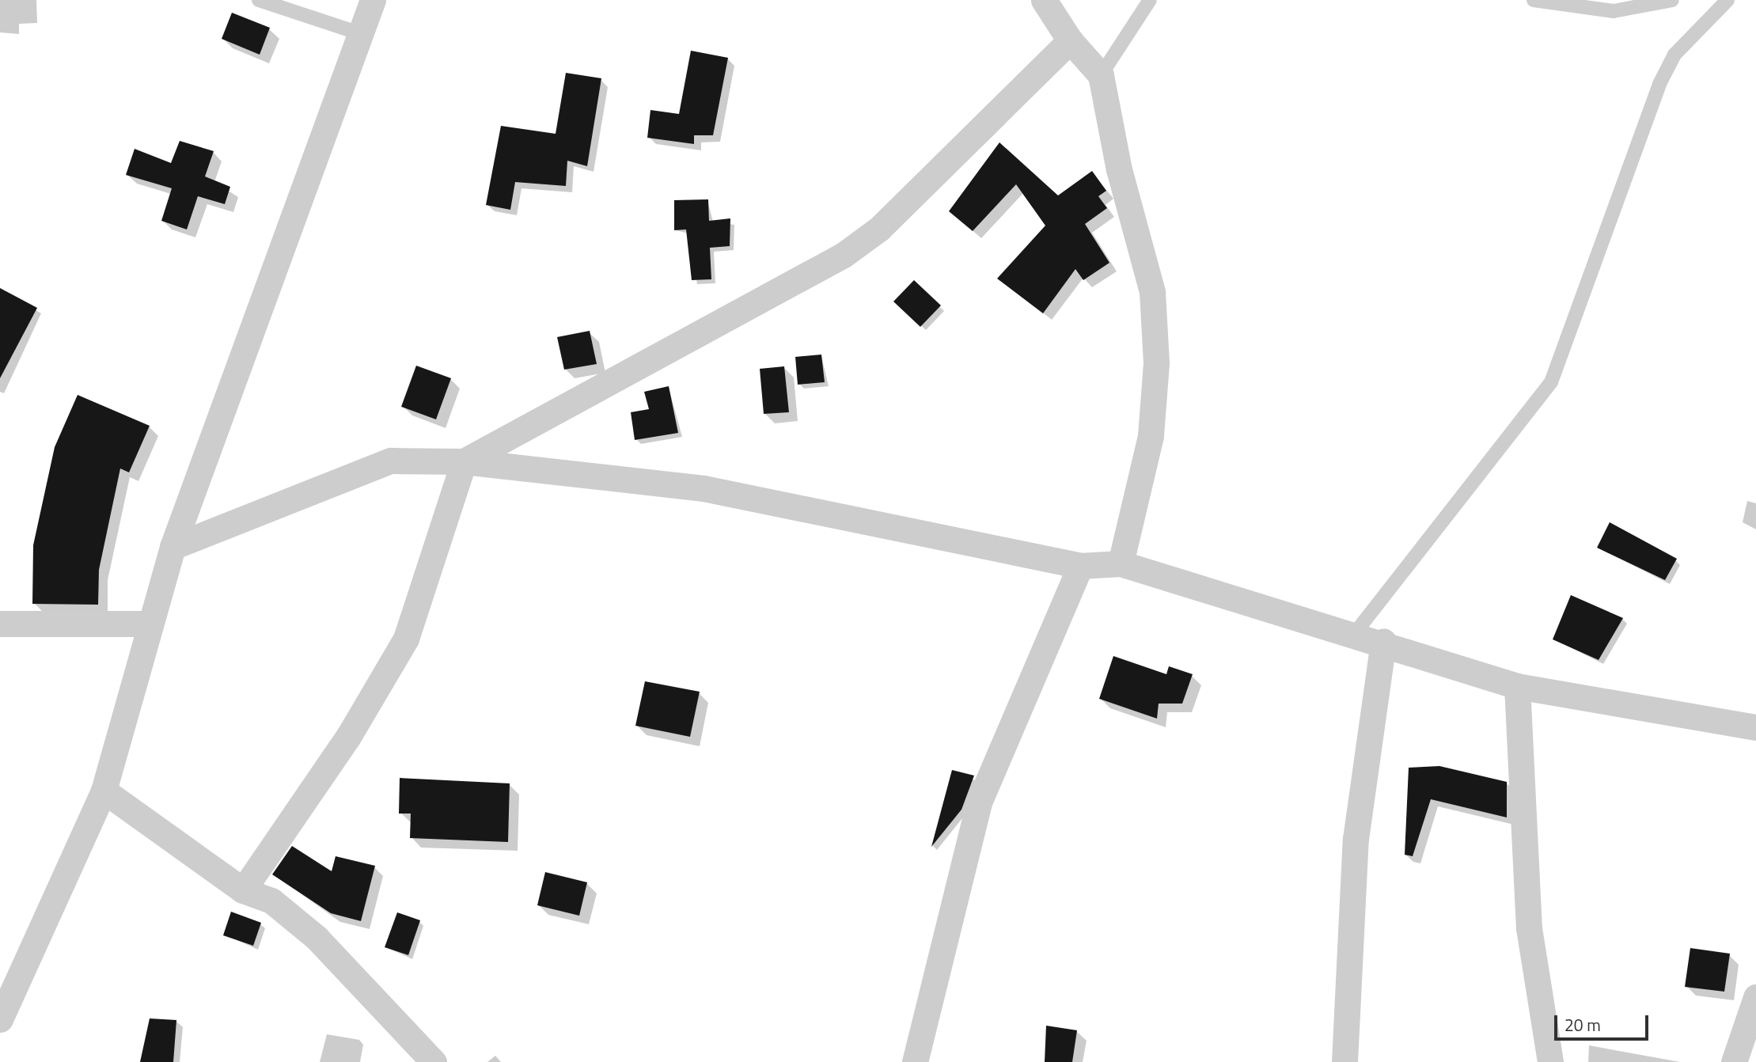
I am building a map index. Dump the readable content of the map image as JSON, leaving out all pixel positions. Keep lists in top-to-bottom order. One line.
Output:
{"scale_bar":"20 m"}
